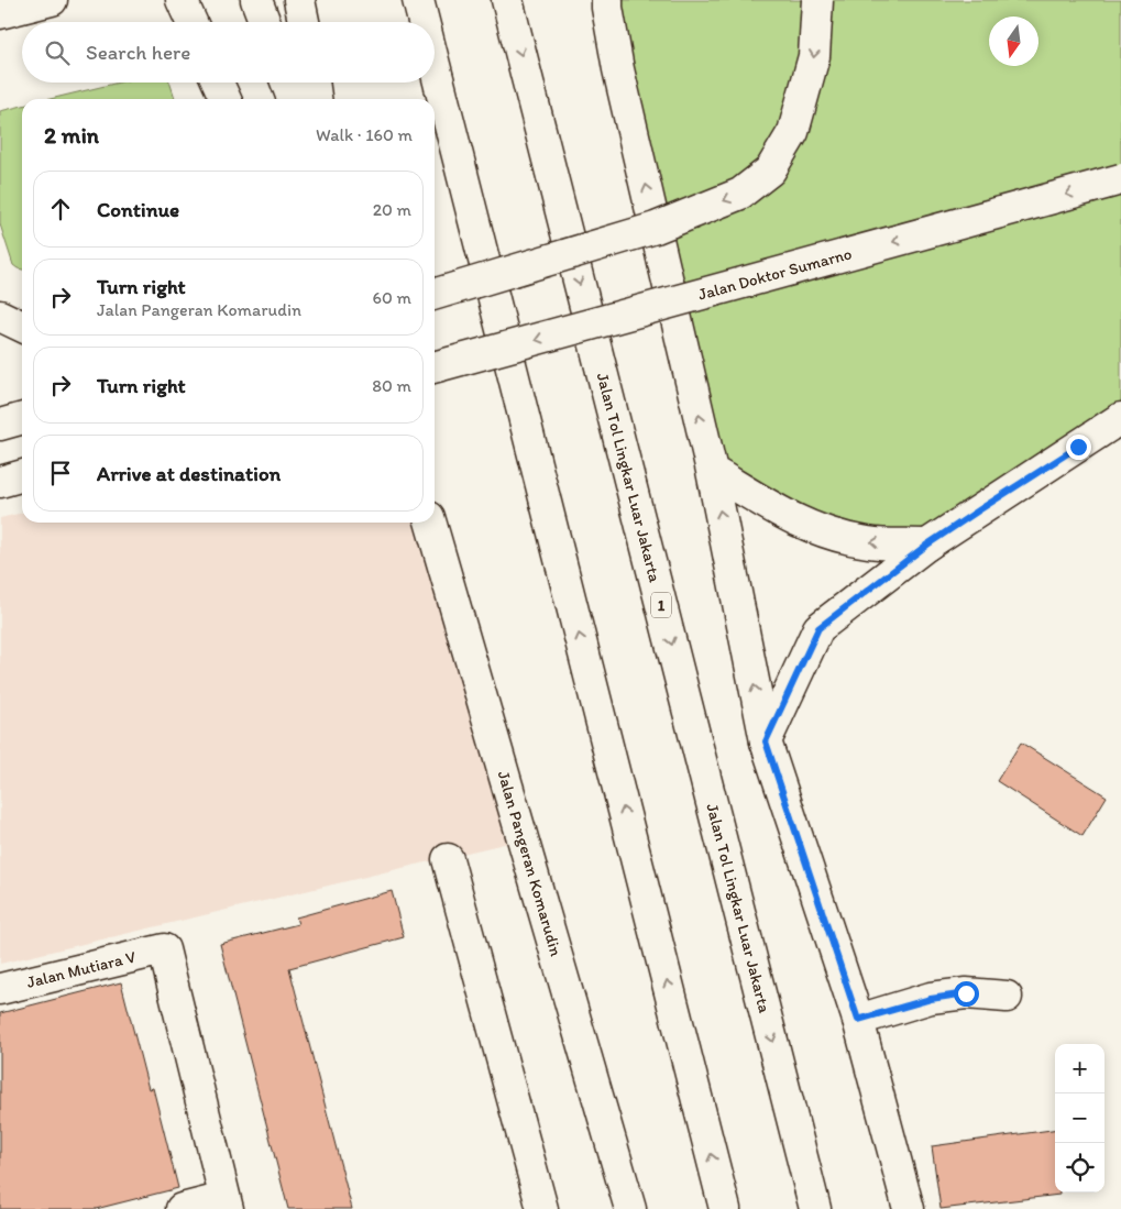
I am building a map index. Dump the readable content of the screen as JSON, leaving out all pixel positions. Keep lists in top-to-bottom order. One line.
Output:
{"streets":{"main road":["Jalan Doktor Sumarno","Jalan Tol Lingkar Luar Jakarta","1","Jalan Pangeran Komarudin","Jalan Mutiara V"]},"one_way":["Jalan Doktor Sumarno"],"north":"bottom","page":{"search":"Search here","heading":["2 min","Walk · 160 m"],"list":[["Continue","20 m"],["Turn right","Jalan Pangeran Komarudin","60 m"],["Turn right","80 m"],"Arrive at destination"],"map_buttons":["+","−"]}}
